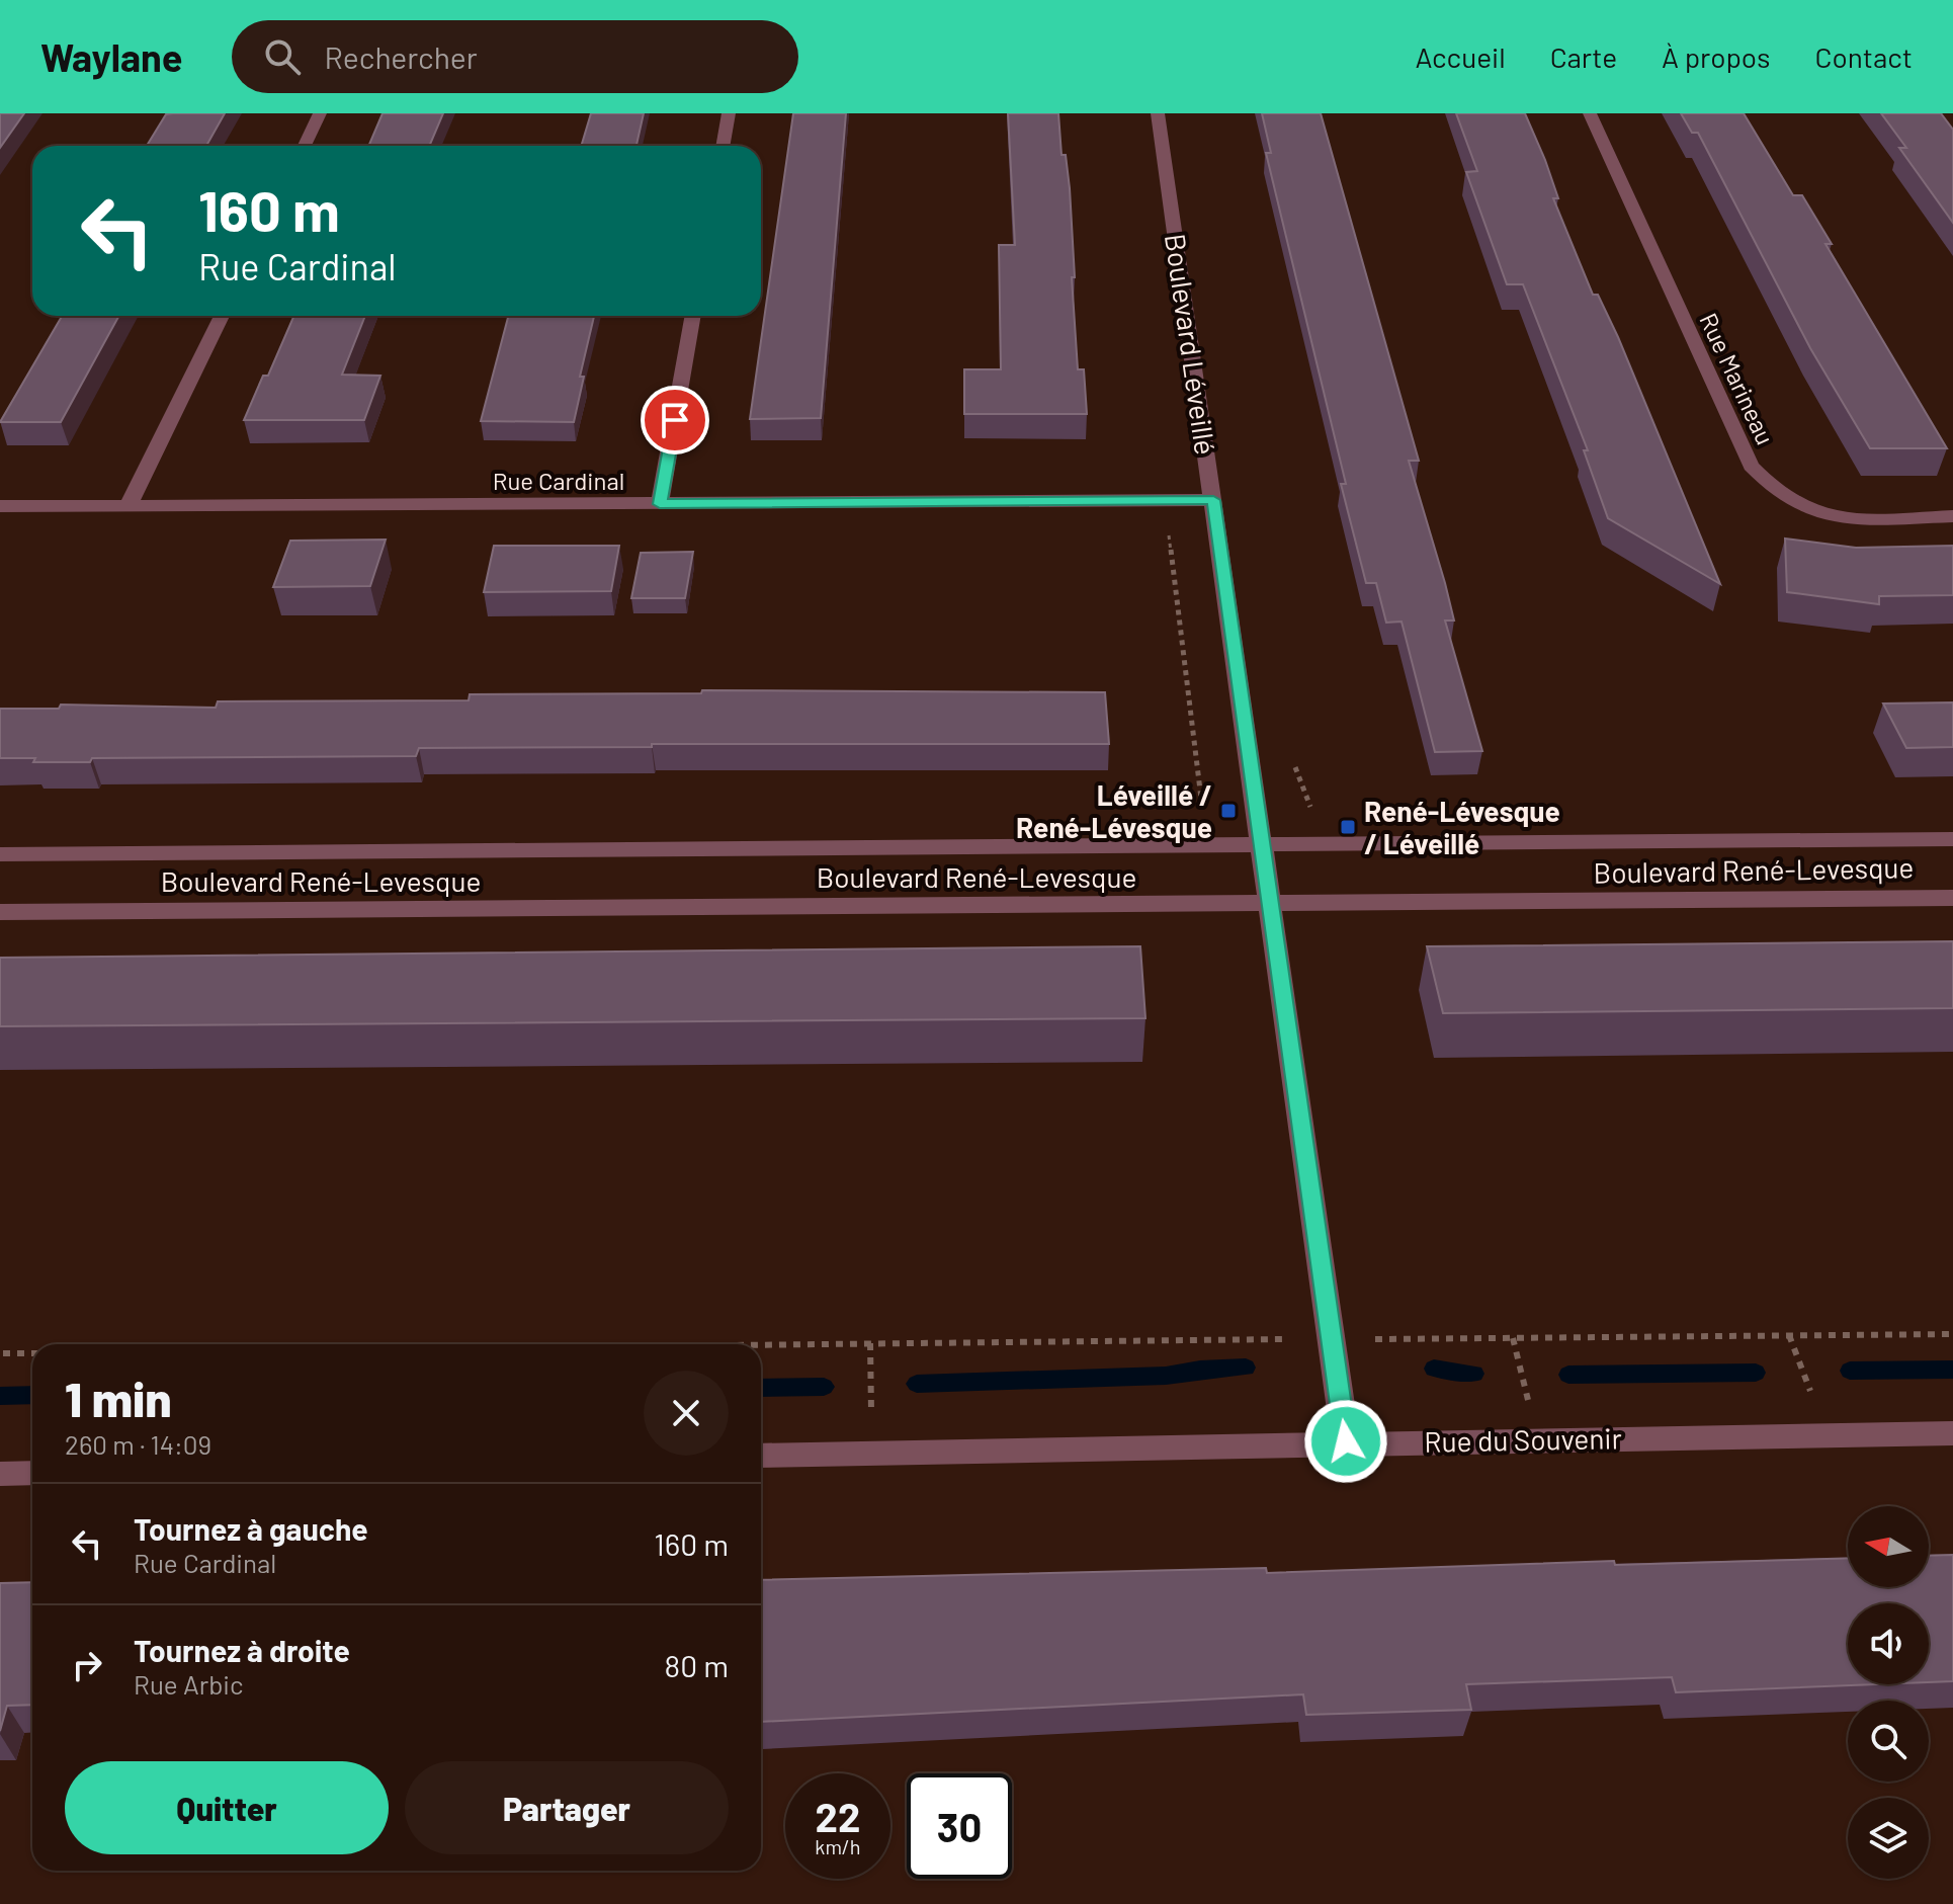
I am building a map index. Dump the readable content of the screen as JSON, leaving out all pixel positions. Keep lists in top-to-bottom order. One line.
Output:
{"streets":{"street":["Boulevard Léveillé","Rue Marineau","Rue Cardinal","Boulevard René-Levesque","Rue du Souvenir"]},"crossings":[["Boulevard Léveillé","Rue Cardinal"],["Boulevard Léveillé","Boulevard René-Levesque"],["Boulevard Léveillé","Rue du Souvenir"]],"places":{"transit":["Léveillé / René-Lévesque","René-Lévesque / Léveillé"]},"north":"left","page":{"header":"Waylane","search":"Rechercher","nav":["Accueil","Carte","À propos","Contact"],"turn":["160 m","Rue Cardinal"],"heading":["1 min","260 m · 14:09"],"list":[{"name":"Tournez à gauche","note":"Rue Cardinal","value":"160 m"},{"name":"Tournez à droite","note":"Rue Arbic","value":"80 m"}],"buttons":["Quitter","Partager"],"speed":"22 km/h","limit":"30"}}
